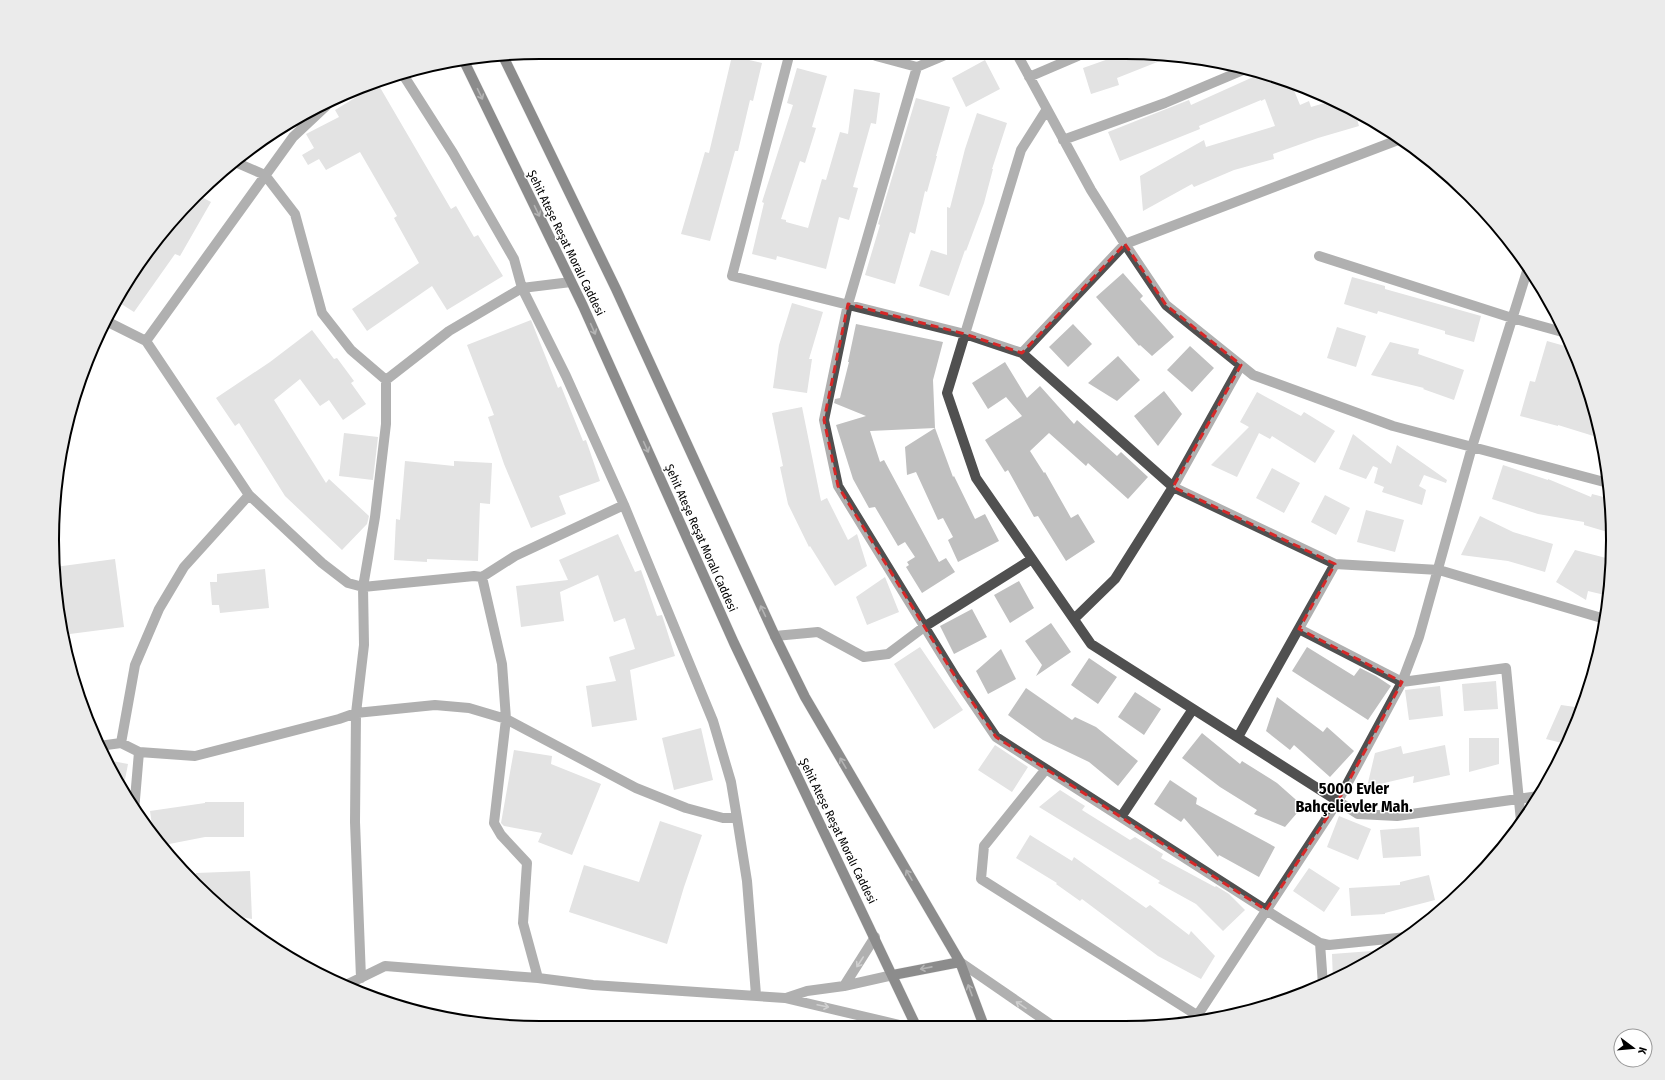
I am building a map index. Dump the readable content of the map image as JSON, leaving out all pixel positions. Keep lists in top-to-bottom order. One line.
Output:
{"streets":{"main road":["Şehit Ateşe Reşat Moralı Caddesi"]},"districts":["5000 Evler Bahçelievler Mah."],"north":"right"}
